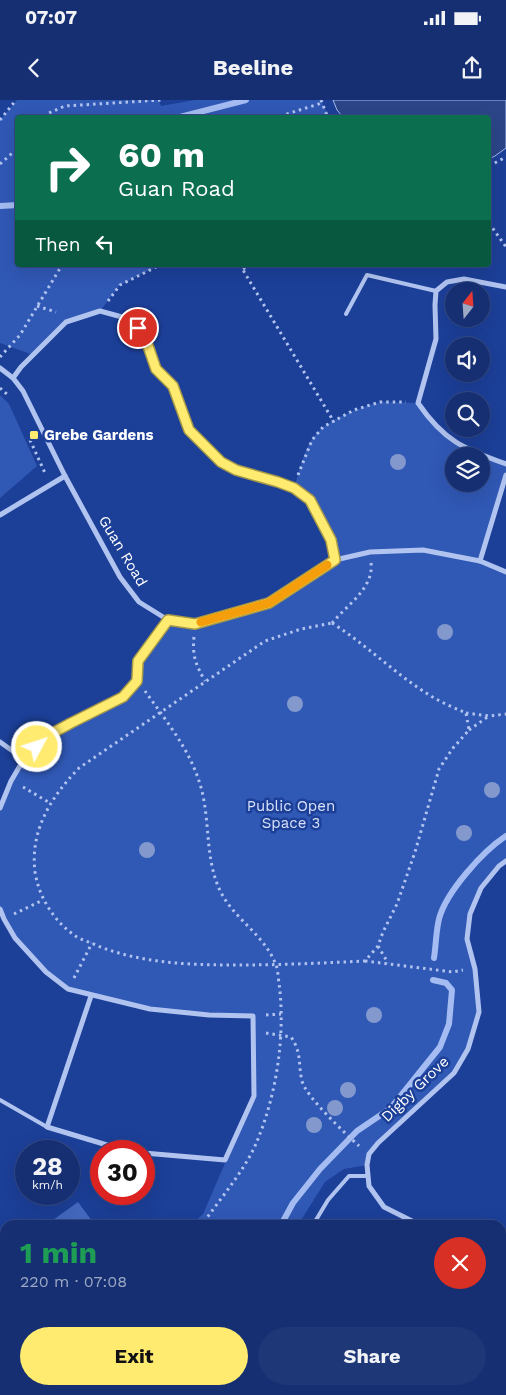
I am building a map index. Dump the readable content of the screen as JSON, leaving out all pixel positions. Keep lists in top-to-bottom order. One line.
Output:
{"streets":{"street":["Guan Road","Digby Grove"]},"parks":["Public Open Space 3"],"places":{"transit":["Grebe Gardens"]},"north":"top","page":{"status":"07:07","header":"Beeline","turn":["60 m","Guan Road"],"then":"Then","speed":"28 km/h","limit":"30","heading":["1 min","220 m · 07:08"],"buttons":["Exit","Share"]}}
